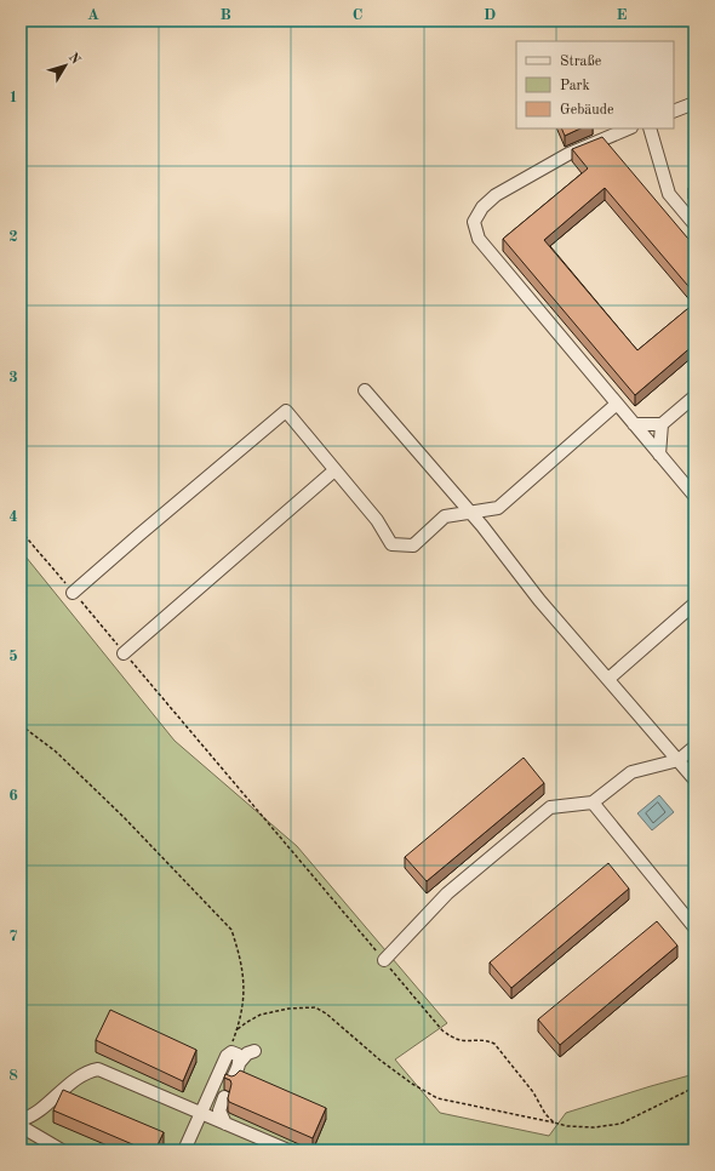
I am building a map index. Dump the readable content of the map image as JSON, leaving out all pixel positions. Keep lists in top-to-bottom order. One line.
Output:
{"legend":["Straße","Park","Gebäude"],"north":"top right","grid":{"columns":["A","B","C","D","E"],"rows":["1","2","3","4","5","6","7","8"]}}
